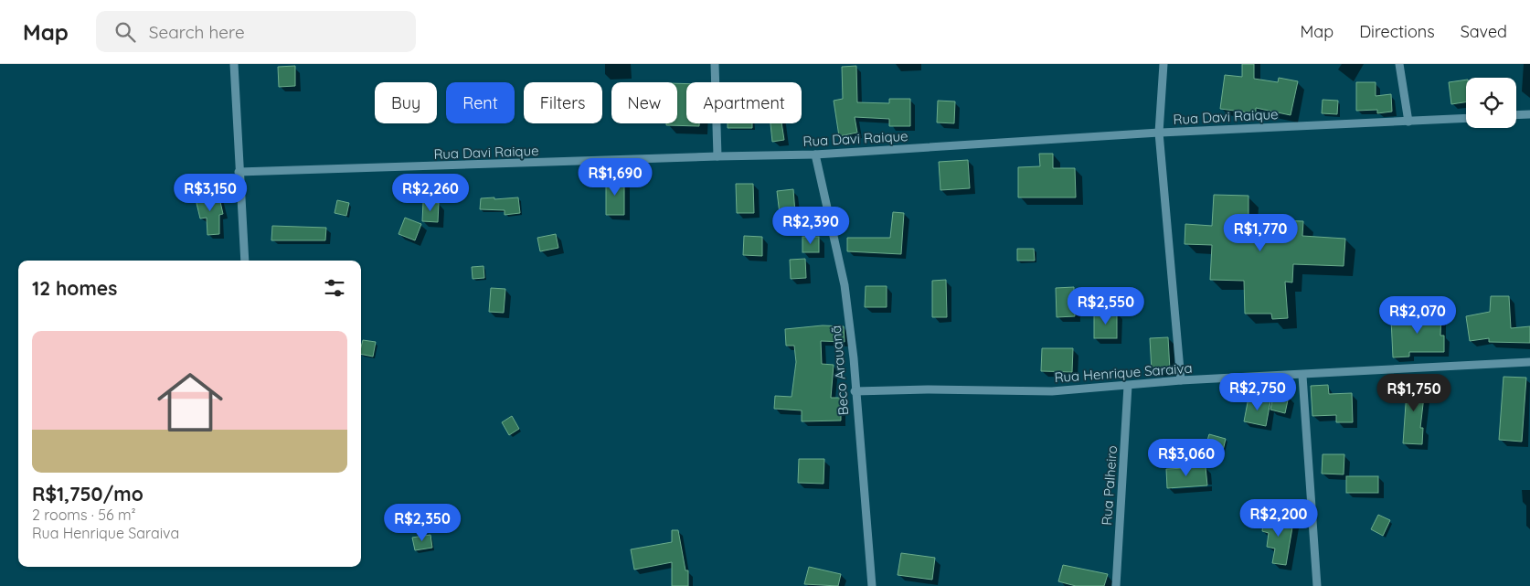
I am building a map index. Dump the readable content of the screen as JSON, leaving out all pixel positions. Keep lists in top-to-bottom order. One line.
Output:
{"streets":{"street":["Rua Davi Raique","Beco Arauanã","Rua Henrique Saraiva","Rua Palheiro"]},"crossings":[["Rua Davi Raique","Beco Arauanã"],["Beco Arauanã","Rua Henrique Saraiva"],["Rua Henrique Saraiva","Rua Palheiro"]],"page":{"header":"Map","search":"Search here","nav":["Map","Directions","Saved"],"chip":["Buy","Rent","Filters","New","Apartment"],"price":["R$1,690","R$3,150","R$2,260","R$2,390","R$1,770","R$2,550","R$2,070","R$2,750","R$1,750","R$3,060","R$2,200","R$2,350"],"heading":"12 homes","list":[{"name":"R$1,750/mo","note":"2 rooms · 56 m² · Rua Henrique Saraiva"}]}}
